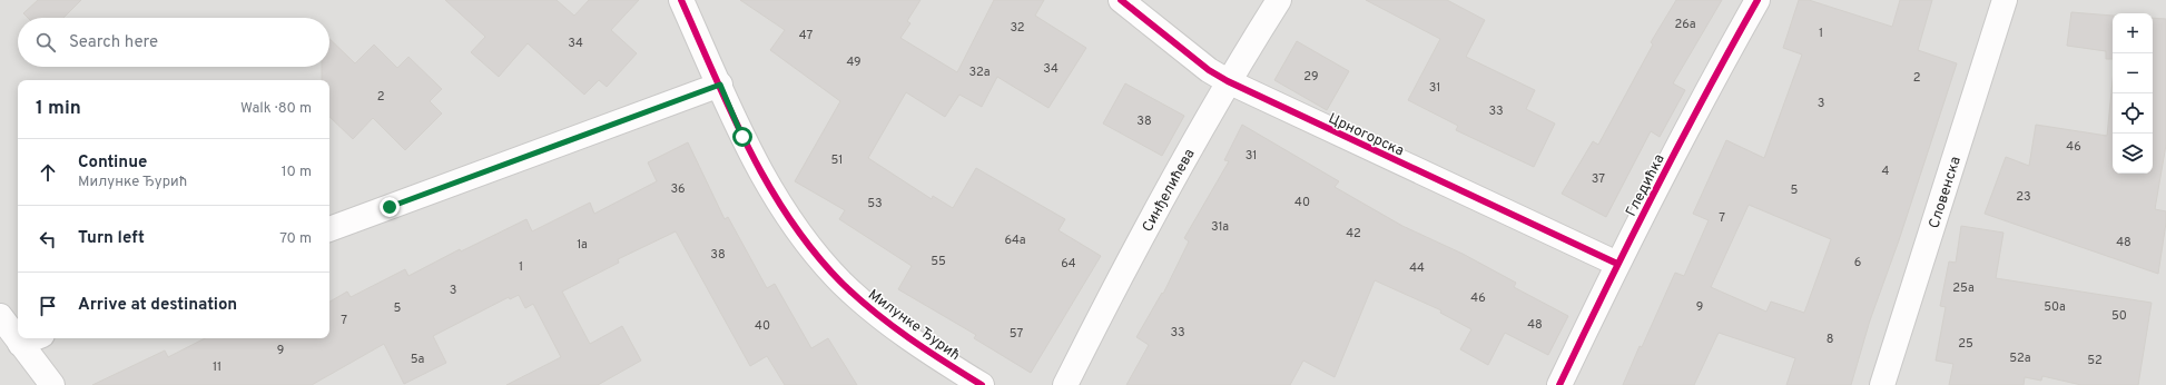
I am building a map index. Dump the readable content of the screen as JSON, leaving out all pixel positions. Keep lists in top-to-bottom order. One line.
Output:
{"streets":{"street":["Црногорска","Гледићка","Синђелићева","Словенска","Милунке Ђурић"]},"crossings":[["Црногорска","Гледићка"],["Црногорска","Синђелићева"]],"house_numbers":["26a","32","1","47","34","49","34","32a","29","2","31","2","3","33","38","46","31","51","4","37","36","5","23","40","53","7","31a","42","64a","48","1a","38","55","6","64","1","44","25a","3","46","9","50a","5","50","7","48","40","33","57","8","25","9","52a","5a","52","11"],"page":{"map_buttons":["+","−"],"search":"Search here","heading":["1 min","Walk · 80 m"],"list":[["Continue","Милунке Ђурић","10 m"],["Turn left","70 m"],"Arrive at destination"]}}
